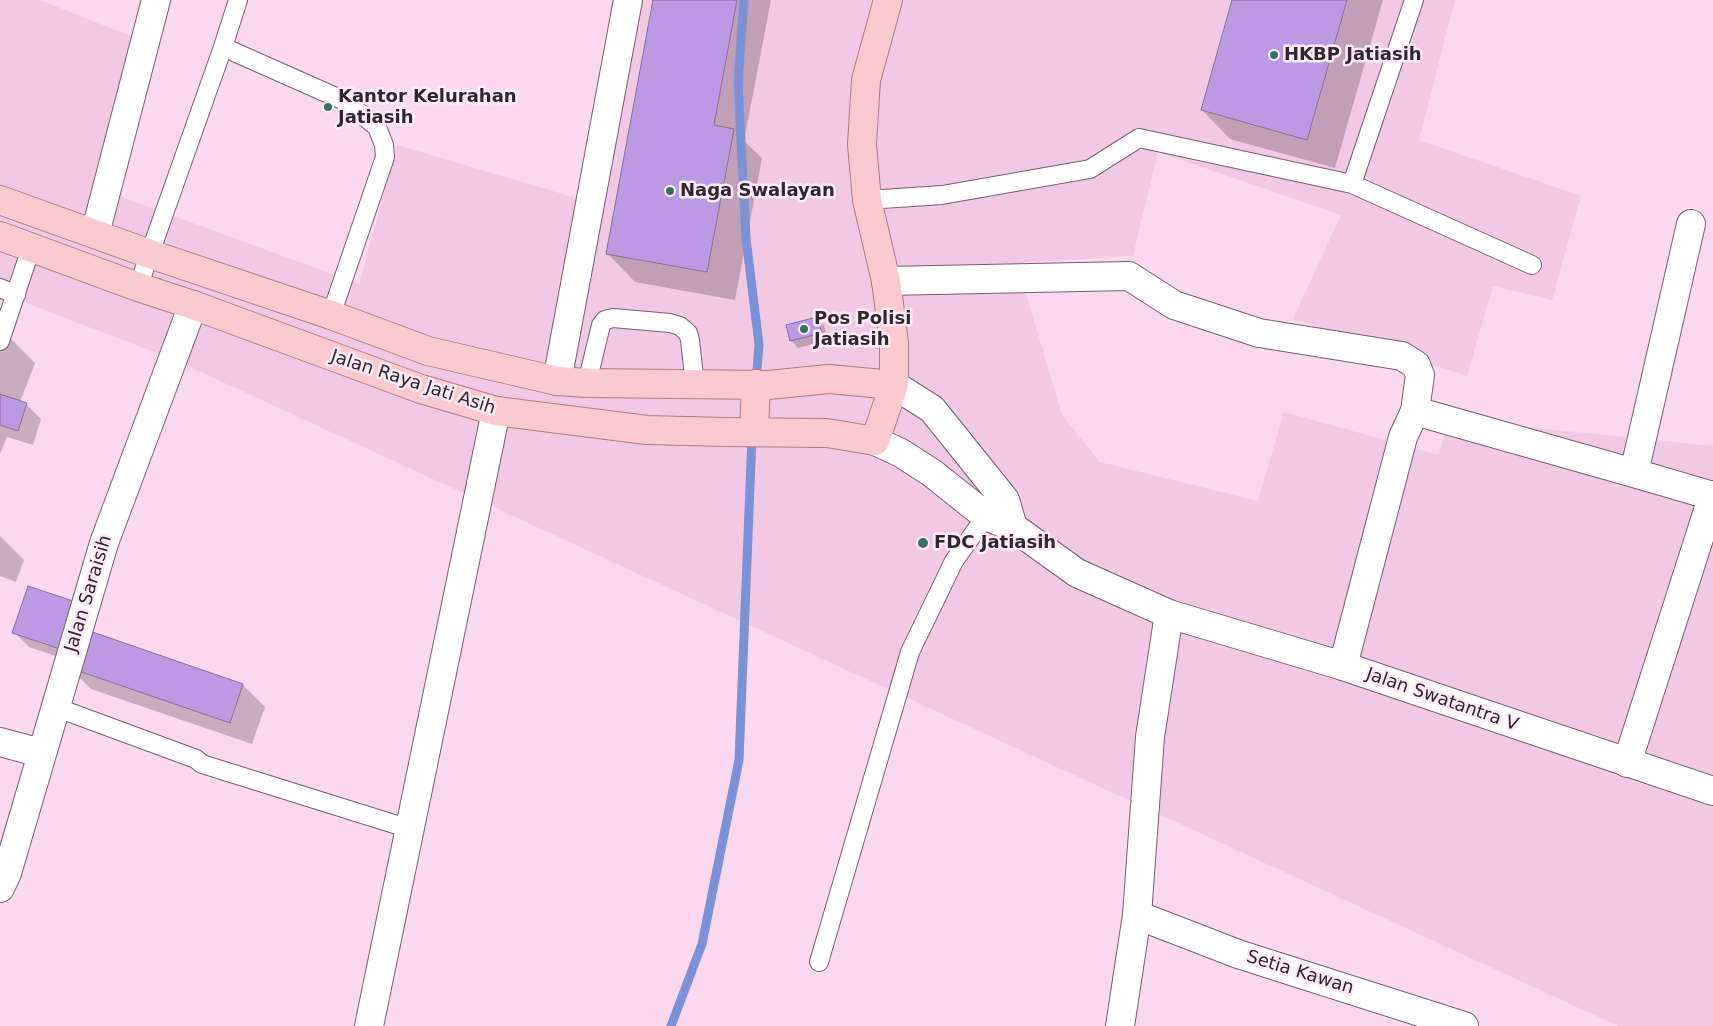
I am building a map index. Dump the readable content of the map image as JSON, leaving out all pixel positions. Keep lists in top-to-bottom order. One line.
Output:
{"streets":{"main road":["Jalan Raya Jati Asih"],"street":["Jalan Saraisih","Jalan Swatantra V","Setia Kawan"]},"crossings":[["Jalan Raya Jati Asih","Jalan Saraisih"],["Jalan Raya Jati Asih","Jalan Swatantra V"]],"places":["HKBP Jatiasih","Kantor Kelurahan Jatiasih","Naga Swalayan","Pos Polisi Jatiasih","FDC Jatiasih"]}
